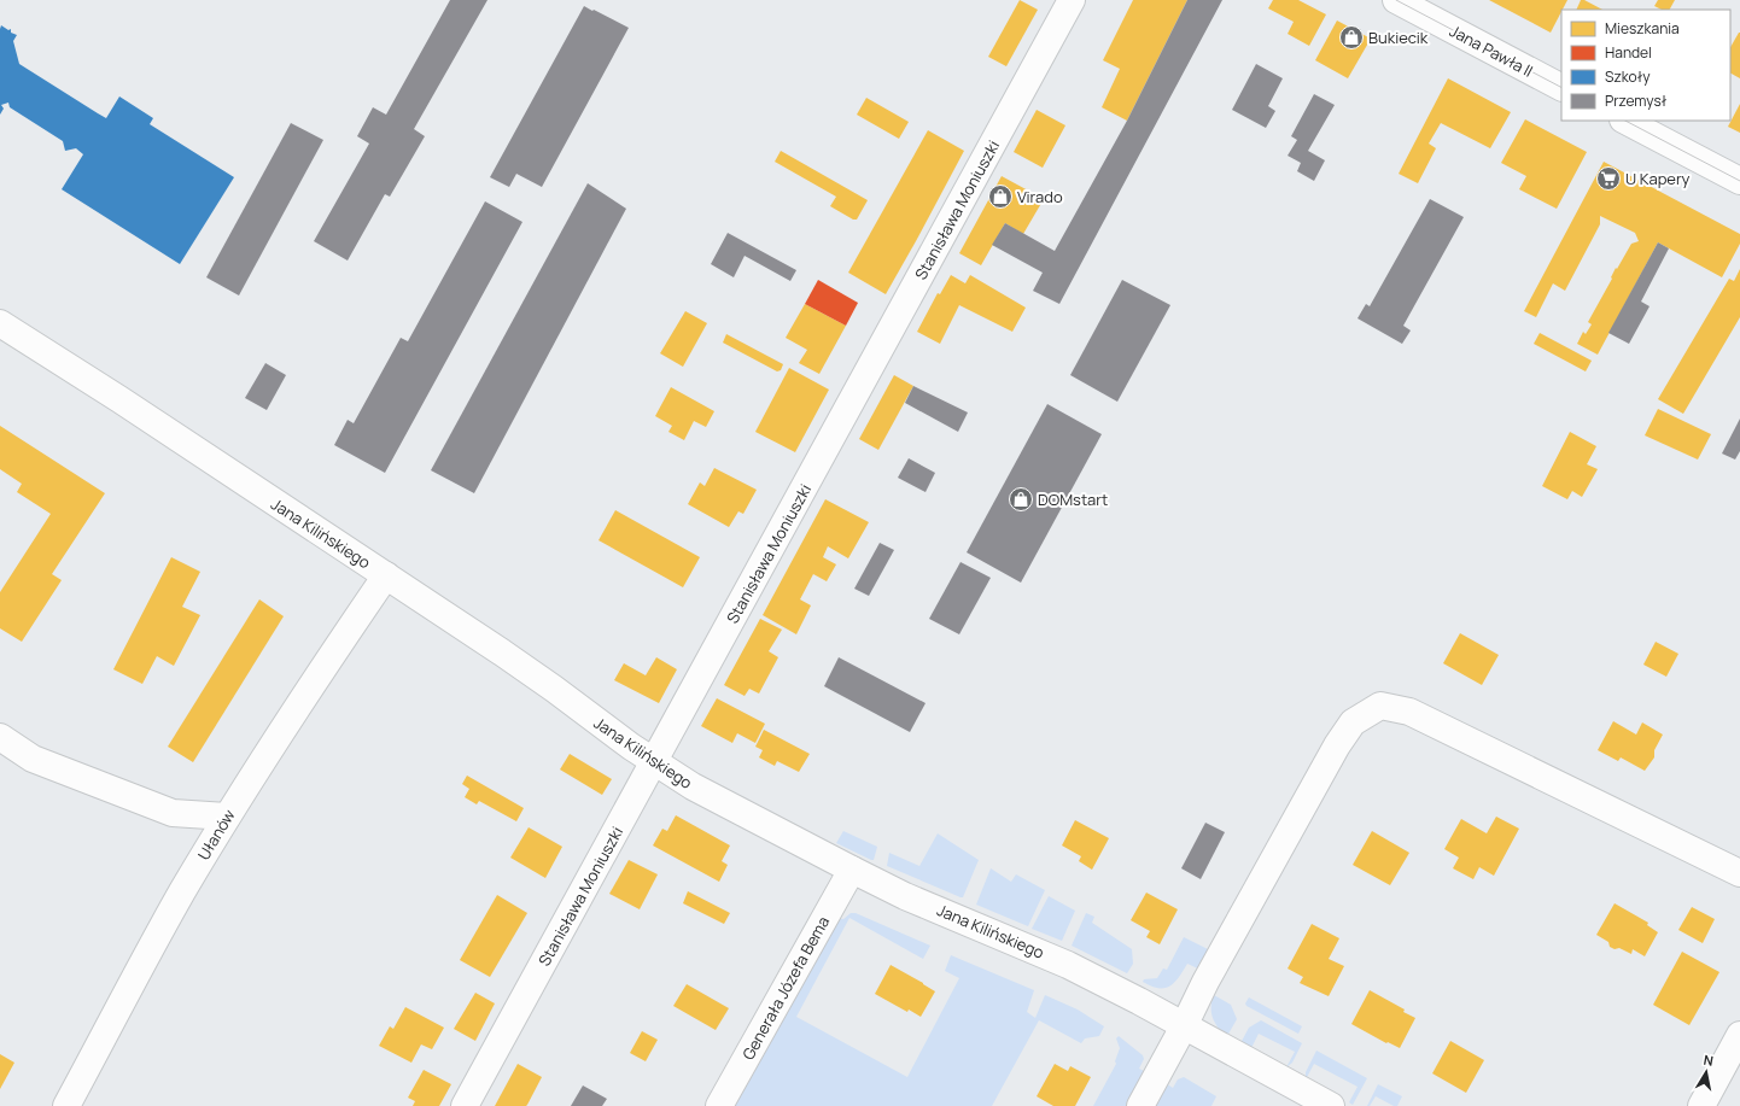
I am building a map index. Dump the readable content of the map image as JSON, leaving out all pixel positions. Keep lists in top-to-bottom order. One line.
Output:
{"streets":{"street":["Jana Pawła II","Stanisława Moniuszki","Jana Kilińskiego","Ułanów","Generała Józefa Bema"]},"crossings":[["Stanisława Moniuszki","Jana Kilińskiego"],["Jana Kilińskiego","Ułanów"],["Jana Kilińskiego","Generała Józefa Bema"]],"places":{"shop":["Bukiecik","Virado","DOMstart"],"supermarket":["U Kapery"]},"legend":["Mieszkania","Handel","Szkoły","Przemysł"],"north":"top"}
